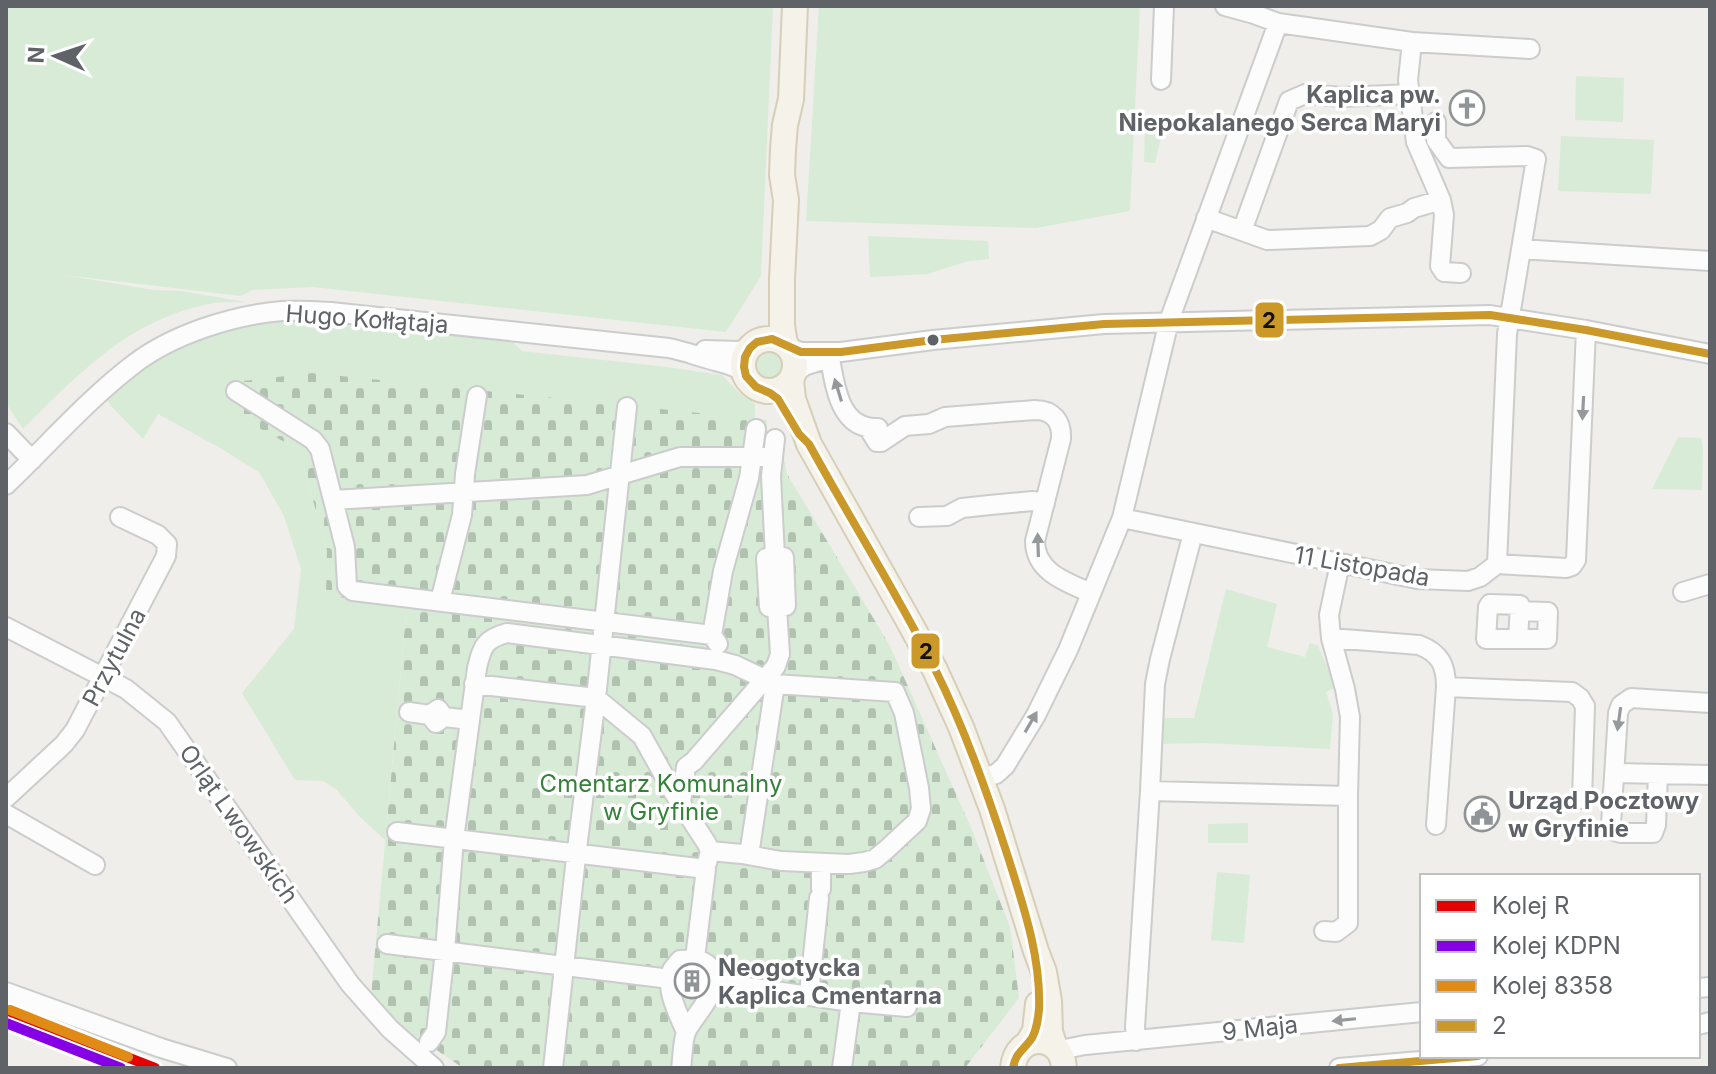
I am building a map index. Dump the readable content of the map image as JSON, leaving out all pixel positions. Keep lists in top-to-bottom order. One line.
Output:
{"streets":{"street":["Hugo Kołłątaja","11 Listopada","Przytulna","Orląt Lwowskich","9 Maja"]},"crossings":[["Przytulna","Orląt Lwowskich"]],"parks":["Cmentarz Komunalny w Gryfinie"],"places":{"church":["Kaplica pw. Niepokalanego Serca Maryi"],"public building":["Urząd Pocztowy w Gryfinie"],"building":["Neogotycka Kaplica Cmentarna"]},"lines":["transit line 2","rail line R","rail line 8358","rail line KDPN"],"legend":["Kolej R","Kolej KDPN","Kolej 8358","2"],"north":"left"}
